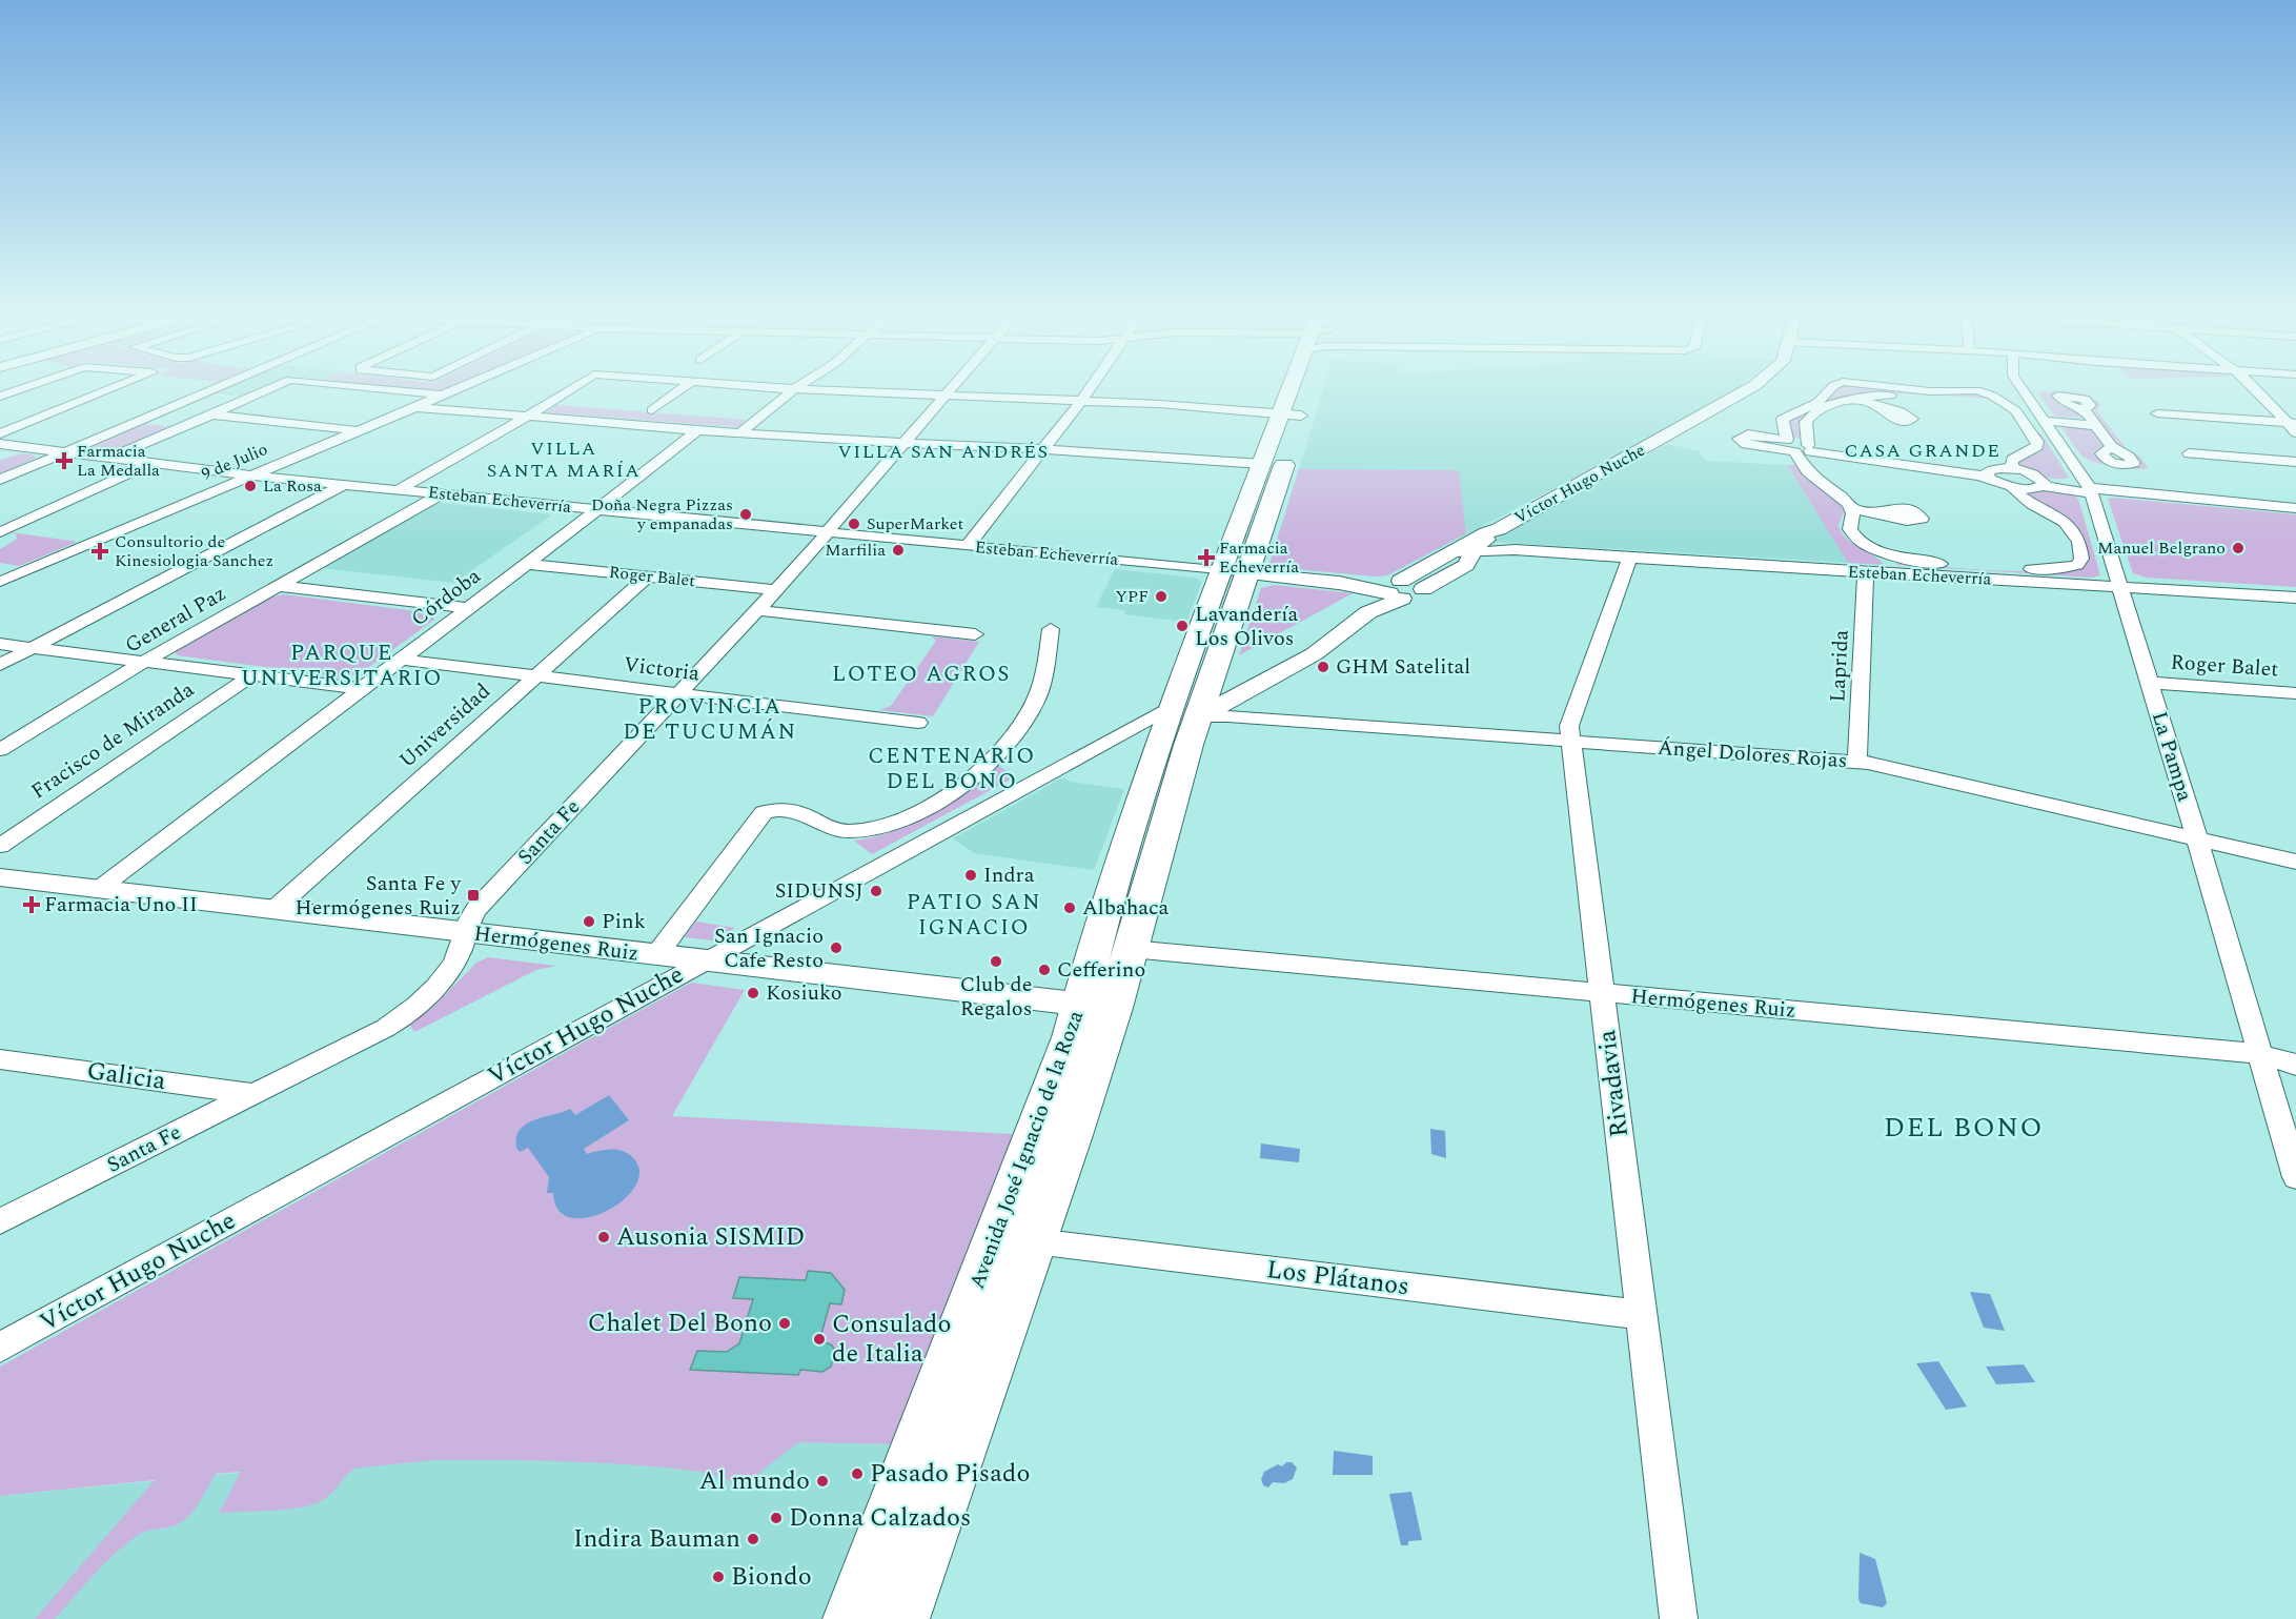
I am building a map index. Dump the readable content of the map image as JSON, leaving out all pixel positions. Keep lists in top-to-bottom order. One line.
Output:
{"streets":{"main road":["Avenida José Ignacio de la Roza"],"street":["9 de Julio","Víctor Hugo Nuche","Esteban Echeverría","Roger Balet","Córdoba","General Paz","Laprida","Victoria","Universidad","Fracisco de Miranda","Ángel Dolores Rojas","La Pampa","Santa Fe","Hermógenes Ruiz","Galicia","Rivadavia","Los Plátanos"]},"crossings":[["9 de Julio","Esteban Echeverría"],["Víctor Hugo Nuche","Esteban Echeverría"],["Víctor Hugo Nuche","Ángel Dolores Rojas"],["Víctor Hugo Nuche","Hermógenes Ruiz"],["Víctor Hugo Nuche","Avenida José Ignacio de la Roza"],["Esteban Echeverría","Córdoba"],["Esteban Echeverría","General Paz"],["Esteban Echeverría","Laprida"],["Esteban Echeverría","La Pampa"],["Esteban Echeverría","Santa Fe"],["Esteban Echeverría","Rivadavia"],["Esteban Echeverría","Avenida José Ignacio de la Roza"],["Roger Balet","Córdoba"],["Roger Balet","Universidad"],["Roger Balet","La Pampa"],["Roger Balet","Santa Fe"],["Córdoba","Victoria"],["Córdoba","Hermógenes Ruiz"],["Laprida","Ángel Dolores Rojas"],["Victoria","Universidad"],["Victoria","Santa Fe"],["Universidad","Hermógenes Ruiz"],["Ángel Dolores Rojas","La Pampa"],["Ángel Dolores Rojas","Rivadavia"],["Ángel Dolores Rojas","Avenida José Ignacio de la Roza"],["La Pampa","Hermógenes Ruiz"],["Santa Fe","Hermógenes Ruiz"],["Santa Fe","Galicia"],["Hermógenes Ruiz","Rivadavia"],["Hermógenes Ruiz","Avenida José Ignacio de la Roza"],["Rivadavia","Los Plátanos"],["Avenida José Ignacio de la Roza","Los Plátanos"]],"districts":["VILLA SANTA MARÍA","CASA GRANDE","VILLA SAN ANDRÉS","PARQUE UNIVERSITARIO","LOTEO AGROS","PROVINCIA DE TUCUMÁN","CENTENARIO DEL BONO","PATIO SAN IGNACIO","DEL BONO"],"places":{"health":["Farmacia La Medalla","Consultorio de Kinesiologia Sanchez","Farmacia Echeverría","Farmacia Uno II"],"other":["La Rosa","Doña Negra Pizzas y empanadas","SuperMarket","Manuel Belgrano","Marfilia","YPF","Lavandería Los Olivos","GHM Satelital","Indra","SIDUNSJ","Albahaca","Pink","San Ignacio Cafe Resto","Club de Regalos","Cefferino","Kosiuko","Ausonia SISMID","Chalet Del Bono","Consulado de Italia","Pasado Pisado","Al mundo","Donna Calzados","Indira Bauman","Biondo"],"transit":["Santa Fe y Hermógenes Ruiz"]}}
